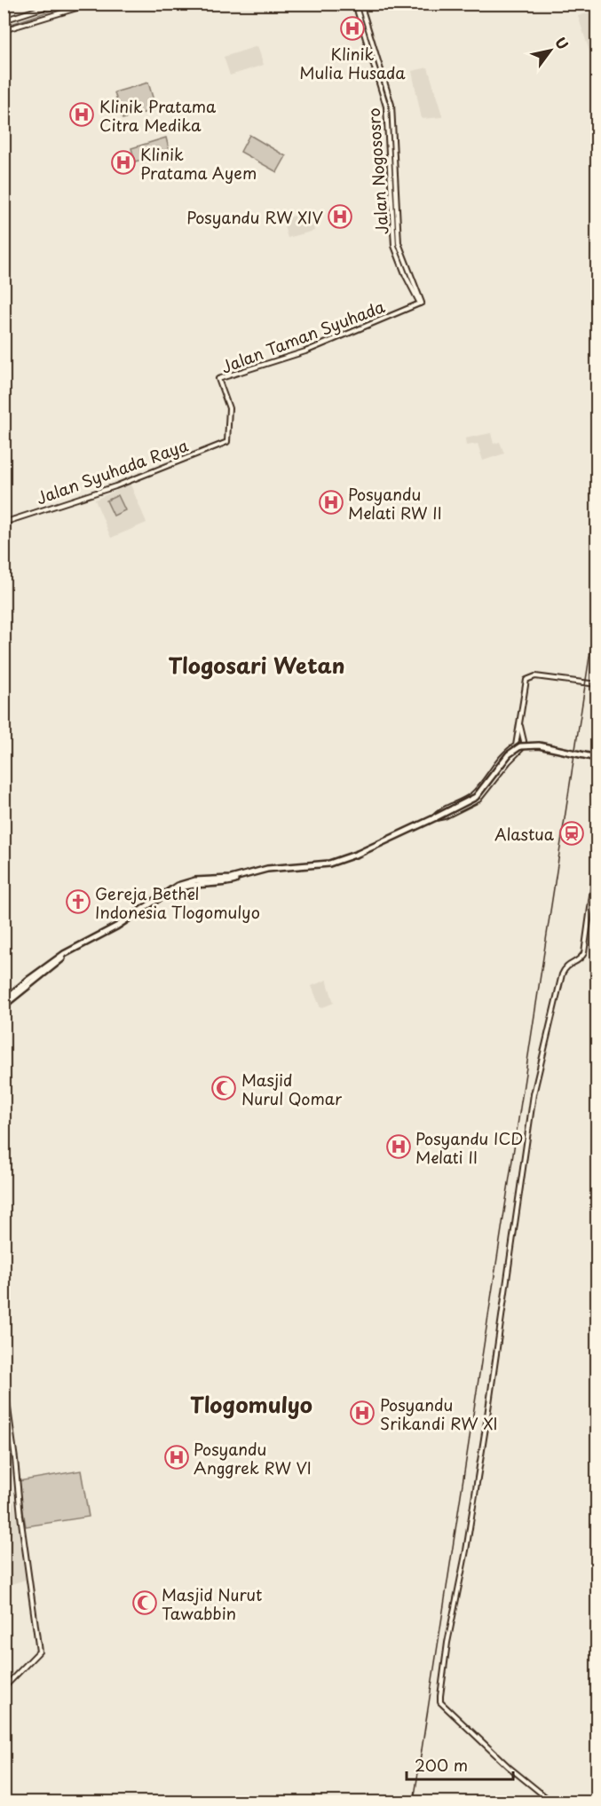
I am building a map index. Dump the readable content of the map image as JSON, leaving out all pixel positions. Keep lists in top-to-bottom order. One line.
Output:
{"streets":{"street":["Jalan Nogososro","Jalan Taman Syuhada","Jalan Syuhada Raya"]},"crossings":[["Jalan Nogososro","Jalan Taman Syuhada"],["Jalan Taman Syuhada","Jalan Syuhada Raya"]],"districts":["Tlogosari Wetan","Tlogomulyo"],"places":{"hospital":["Klinik Mulia Husada","Klinik Pratama Citra Medika","Klinik Pratama Ayem","Posyandu RW XIV","Posyandu Melati RW II","Posyandu ICD Melati II","Posyandu Srikandi RW XI","Posyandu Anggrek RW VI"],"station":["Alastua"],"church":["Gereja Bethel Indonesia Tlogomulyo"],"mosque":["Masjid Nurul Qomar","Masjid Nurut Tawabbin"]},"scale_bar":"200 m","north":"top right"}
